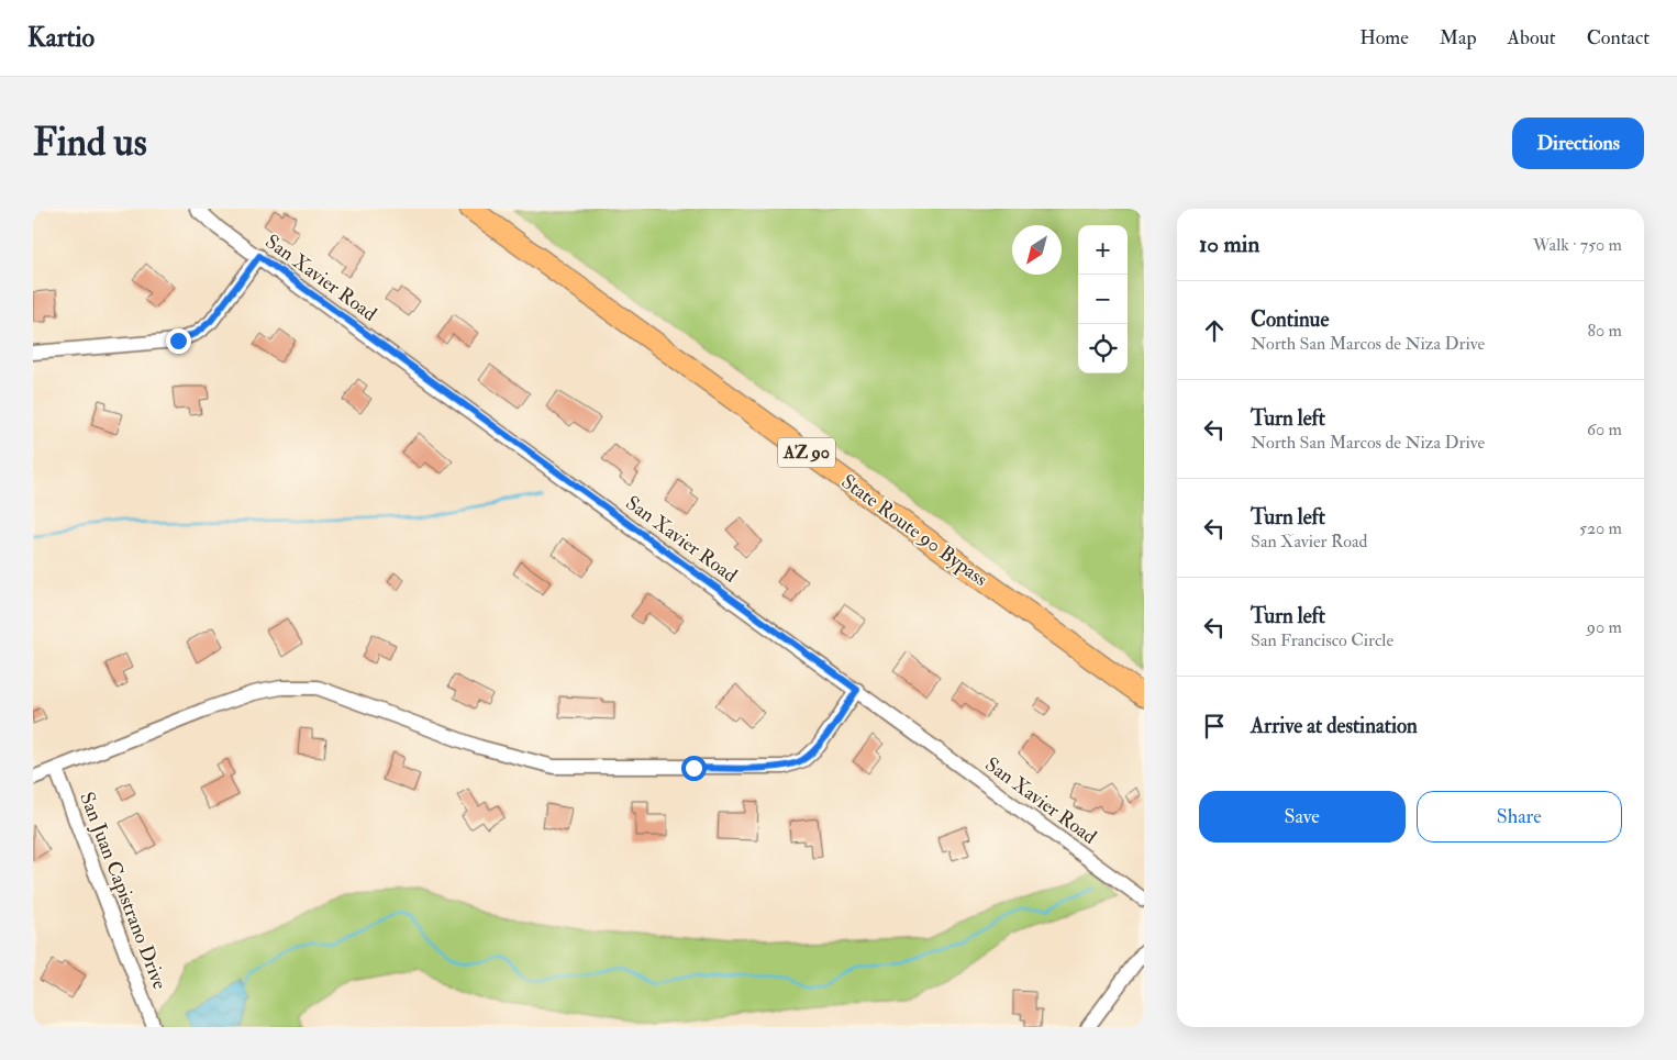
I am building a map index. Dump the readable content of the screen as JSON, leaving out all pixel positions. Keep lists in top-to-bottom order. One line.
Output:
{"streets":{"highway":["AZ 90","State Route 90 Bypass"],"street":["San Xavier Road","San Juan Capistrano Drive"]},"north":"bottom left","page":{"header":"Kartio","nav":["Home","Map","About","Contact"],"buttons":["Directions",["Save","Share"]],"title":"Find us","heading":["10 min","Walk · 750 m"],"map_buttons":["+","−"],"list":[["Continue","North San Marcos de Niza Drive","80 m"],["Turn left","North San Marcos de Niza Drive","60 m"],["Turn left","San Xavier Road","520 m"],["Turn left","San Francisco Circle","90 m"],"Arrive at destination"]}}
